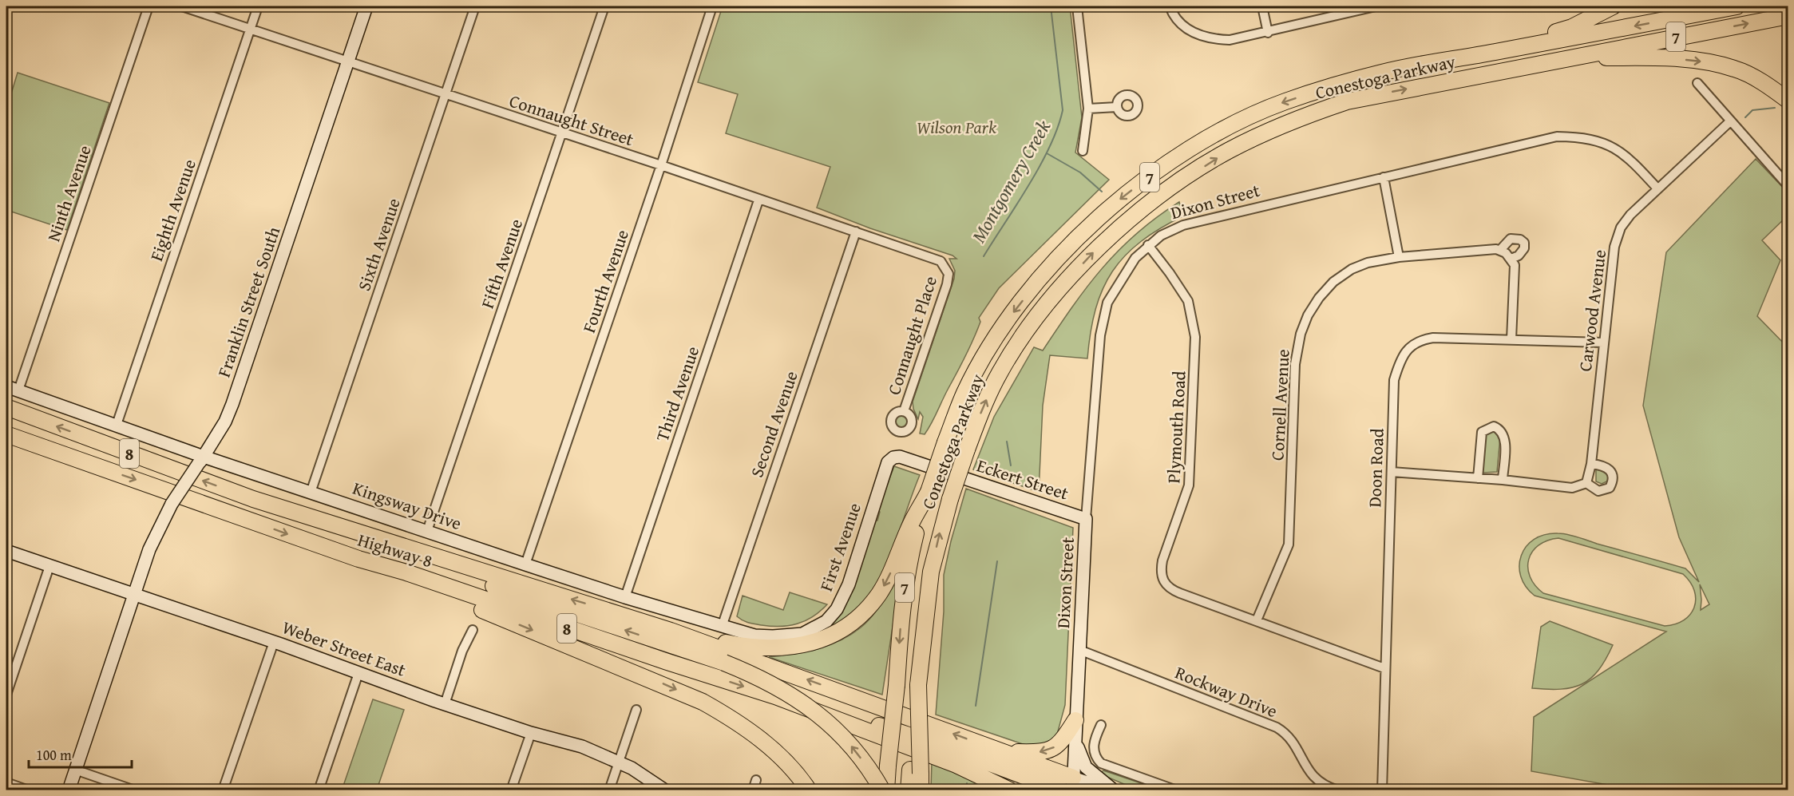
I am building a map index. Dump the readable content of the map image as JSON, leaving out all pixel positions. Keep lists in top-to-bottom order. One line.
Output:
{"streets":{"highway":["7","Conestoga Parkway","8","Highway 8"],"street":["Connaught Street","Ninth Avenue","Dixon Street","Eighth Avenue","Sixth Avenue","Fifth Avenue","Fourth Avenue","Franklin Street South","Carwood Avenue","Connaught Place","Third Avenue","Cornell Avenue","Second Avenue","Plymouth Road","Doon Road","Eckert Street","Kingsway Drive","First Avenue","Weber Street East","Rockway Drive"]},"crossings":[["Connaught Street","Eighth Avenue"],["Connaught Street","Sixth Avenue"],["Connaught Street","Fifth Avenue"],["Connaught Street","Fourth Avenue"],["Connaught Street","Franklin Street South"],["Connaught Street","Connaught Place"],["Connaught Street","Third Avenue"],["Connaught Street","Second Avenue"],["Ninth Avenue","Kingsway Drive"],["Dixon Street","Carwood Avenue"],["Dixon Street","Plymouth Road"],["Dixon Street","Eckert Street"],["Dixon Street","Rockway Drive"],["Eighth Avenue","Kingsway Drive"],["Sixth Avenue","Kingsway Drive"],["Fifth Avenue","Kingsway Drive"],["Fourth Avenue","Kingsway Drive"],["Franklin Street South","Kingsway Drive"],["Franklin Street South","Weber Street East"],["Carwood Avenue","Doon Road"],["Third Avenue","Kingsway Drive"],["Cornell Avenue","Plymouth Road"],["Second Avenue","Kingsway Drive"],["Plymouth Road","Doon Road"],["Eckert Street","First Avenue"],["Kingsway Drive","First Avenue"]],"water":["Montgomery Creek"],"parks":["Wilson Park"],"scale_bar":"100 m"}
